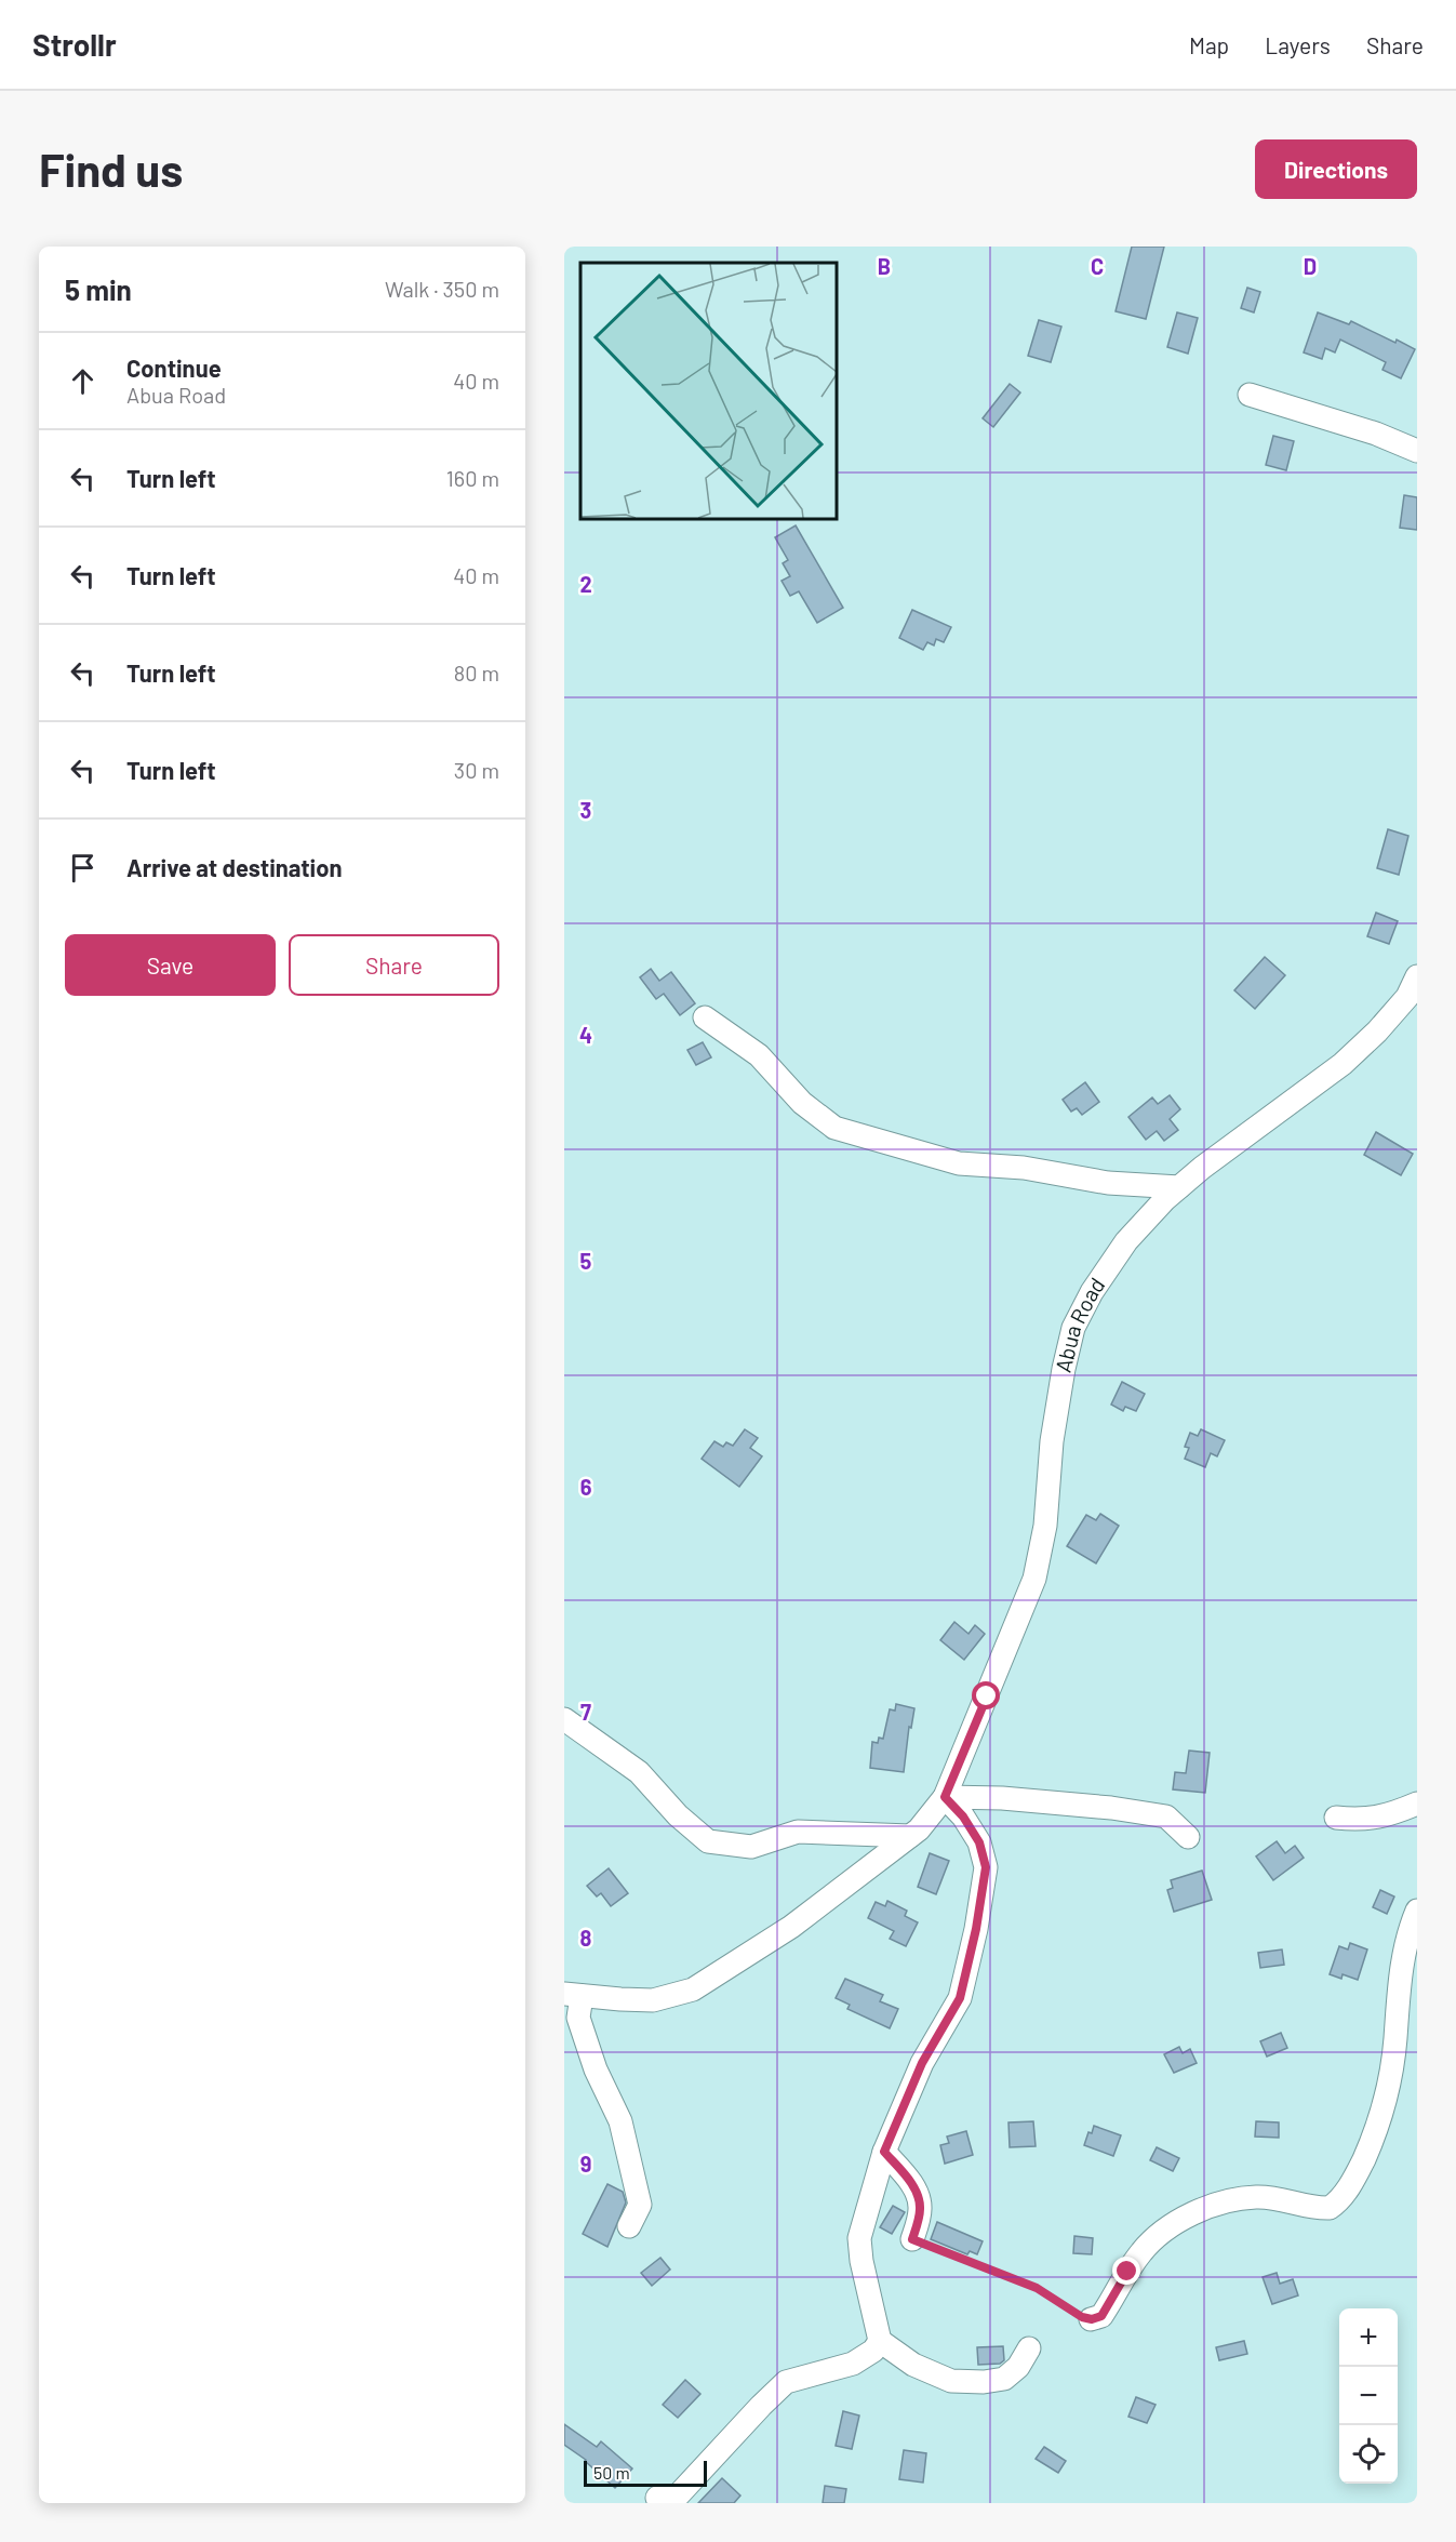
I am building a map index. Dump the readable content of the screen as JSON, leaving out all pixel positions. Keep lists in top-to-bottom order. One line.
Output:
{"streets":{"street":["Abua Road"]},"scale_bar":"50 m","page":{"header":"Strollr","nav":["Map","Layers","Share"],"buttons":["Directions",["Save","Share"]],"title":"Find us","heading":["5 min","Walk · 350 m"],"list":[["Continue","Abua Road","40 m"],["Turn left","160 m"],["Turn left","40 m"],["Turn left","80 m"],["Turn left","30 m"],"Arrive at destination"],"map_buttons":["+","−"],"scale":"50 m"},"grid":{"columns":["B","C","D"],"rows":["2","3","4","5","6","7","8","9"]}}
